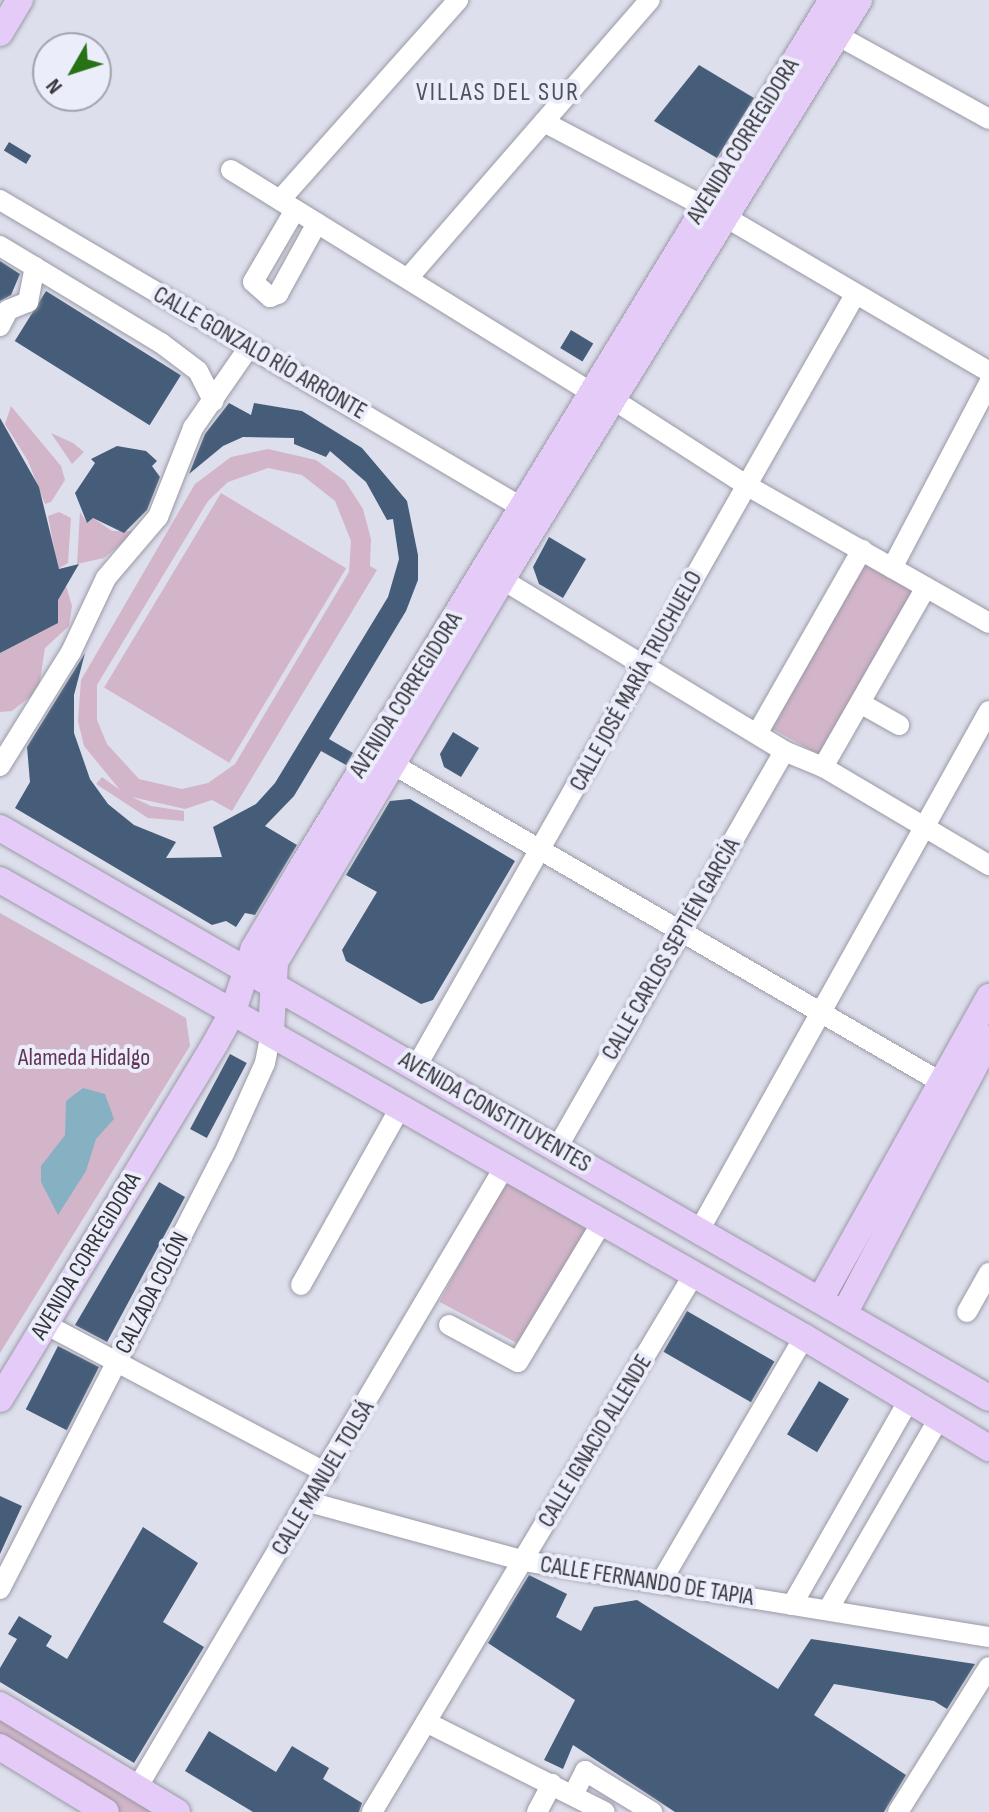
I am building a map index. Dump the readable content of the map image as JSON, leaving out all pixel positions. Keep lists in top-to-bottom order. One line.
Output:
{"streets":{"main road":["AVENIDA CORREGIDORA","AVENIDA CONSTITUYENTES","CALZADA COLÓN"],"street":["CALLE GONZALO RÍO ARRONTE","CALLE JOSÉ MARÍA TRUCHUELO","CALLE CARLOS SEPTIÉN GARCÍA","CALLE IGNACIO ALLENDE","CALLE MANUEL TOLSÁ","CALLE FERNANDO DE TAPIA"]},"crossings":[["AVENIDA CORREGIDORA","CALLE GONZALO RÍO ARRONTE"],["AVENIDA CORREGIDORA","AVENIDA CONSTITUYENTES"],["AVENIDA CORREGIDORA","CALZADA COLÓN"],["CALLE JOSÉ MARÍA TRUCHUELO","AVENIDA CONSTITUYENTES"],["CALLE CARLOS SEPTIÉN GARCÍA","AVENIDA CONSTITUYENTES"],["AVENIDA CONSTITUYENTES","CALZADA COLÓN"],["AVENIDA CONSTITUYENTES","CALLE IGNACIO ALLENDE"],["AVENIDA CONSTITUYENTES","CALLE MANUEL TOLSÁ"],["CALLE IGNACIO ALLENDE","CALLE FERNANDO DE TAPIA"],["CALLE MANUEL TOLSÁ","CALLE FERNANDO DE TAPIA"]],"districts":["VILLAS DEL SUR"],"parks":["Alameda Hidalgo"],"north":"bottom left"}
